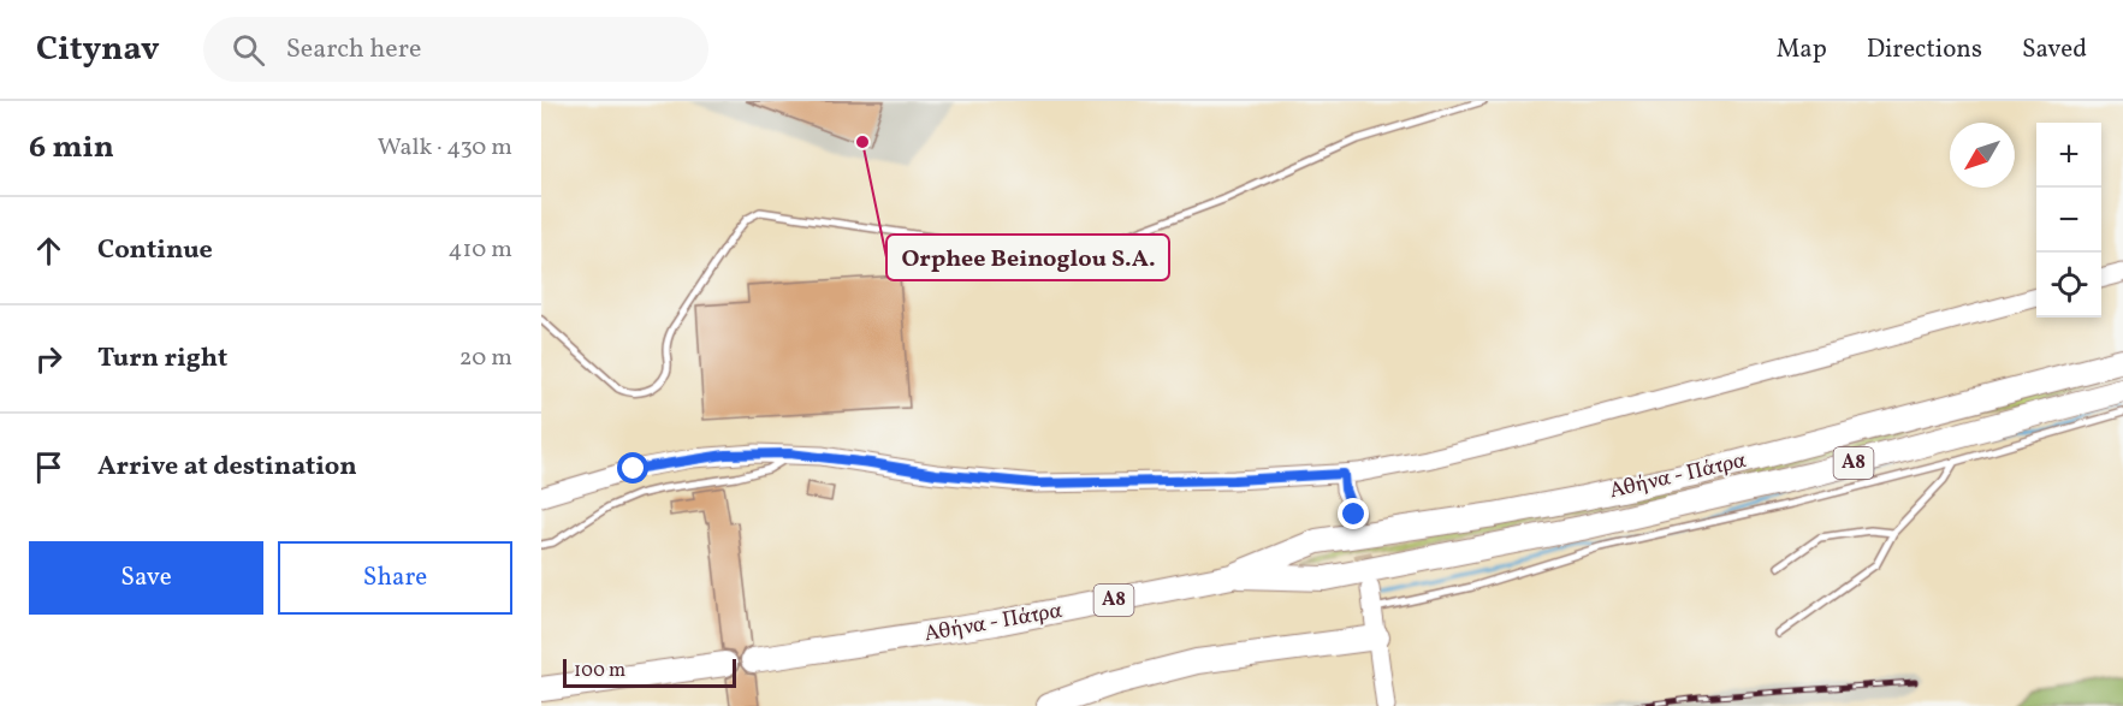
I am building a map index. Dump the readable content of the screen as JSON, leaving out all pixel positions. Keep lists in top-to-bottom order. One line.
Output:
{"streets":{"highway":["Α8","Αθήνα - Πάτρα"]},"places":["Orphee Beinoglou S.A."],"scale_bar":"100 m","north":"bottom left","page":{"header":"Citynav","search":"Search here","nav":["Map","Directions","Saved"],"heading":["6 min","Walk · 430 m"],"map_buttons":["+","−"],"list":[["Continue","410 m"],["Turn right","20 m"],"Arrive at destination"],"buttons":["Save","Share"],"scale":"100 m"}}
